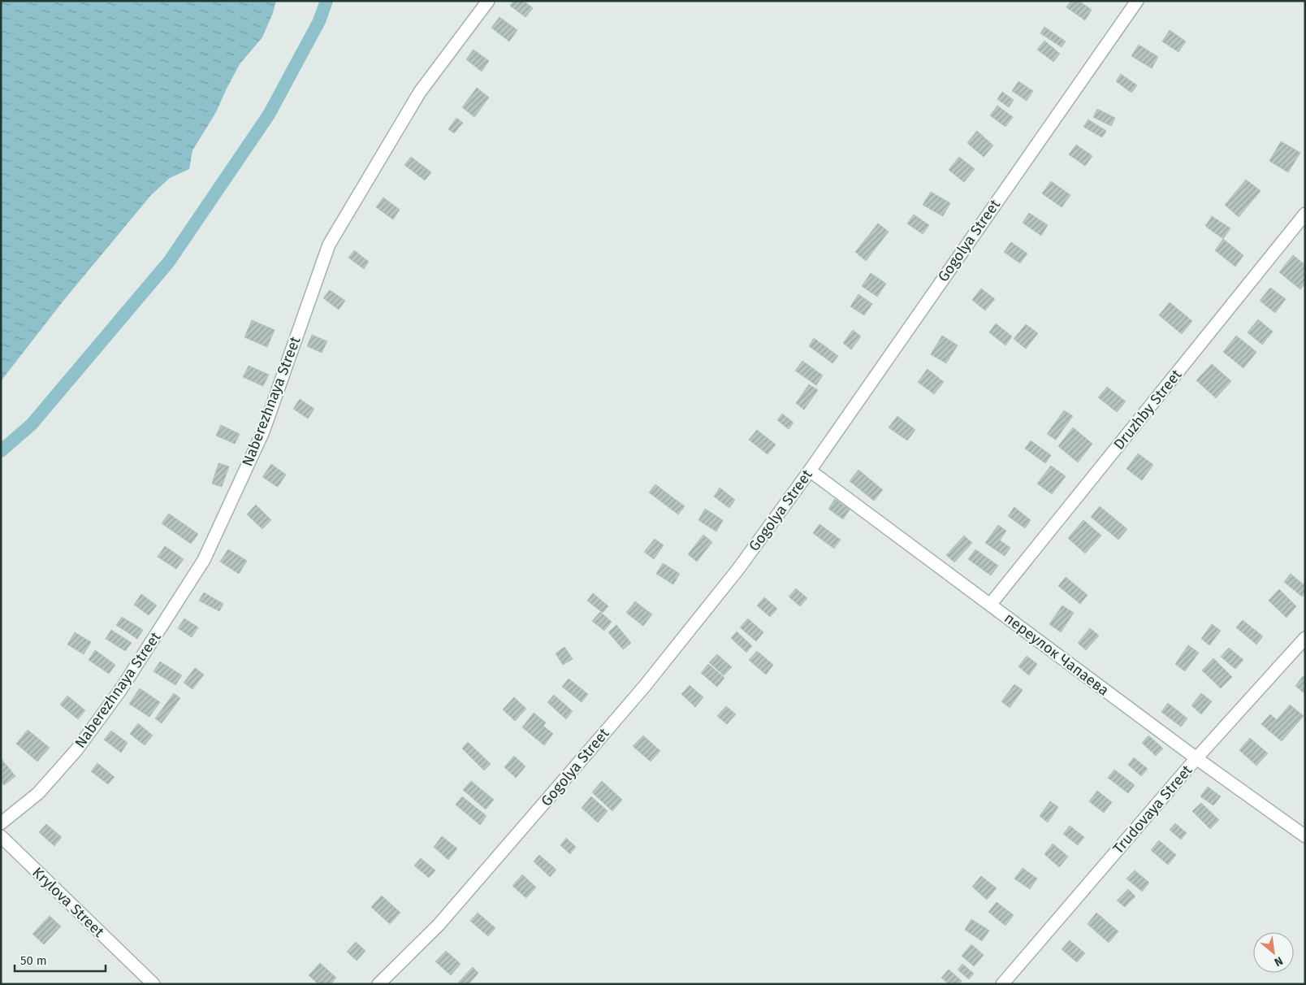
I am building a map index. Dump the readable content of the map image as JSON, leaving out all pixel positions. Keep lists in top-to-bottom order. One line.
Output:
{"streets":{"street":["Gogolya Street","Naberezhnaya Street","Druzhby Street","переулок Чапаева","Trudovaya Street","Krylova Street"]},"crossings":[["Gogolya Street","переулок Чапаева"],["Druzhby Street","переулок Чапаева"],["переулок Чапаева","Trudovaya Street"]],"scale_bar":"50 m","north":"bottom right"}
